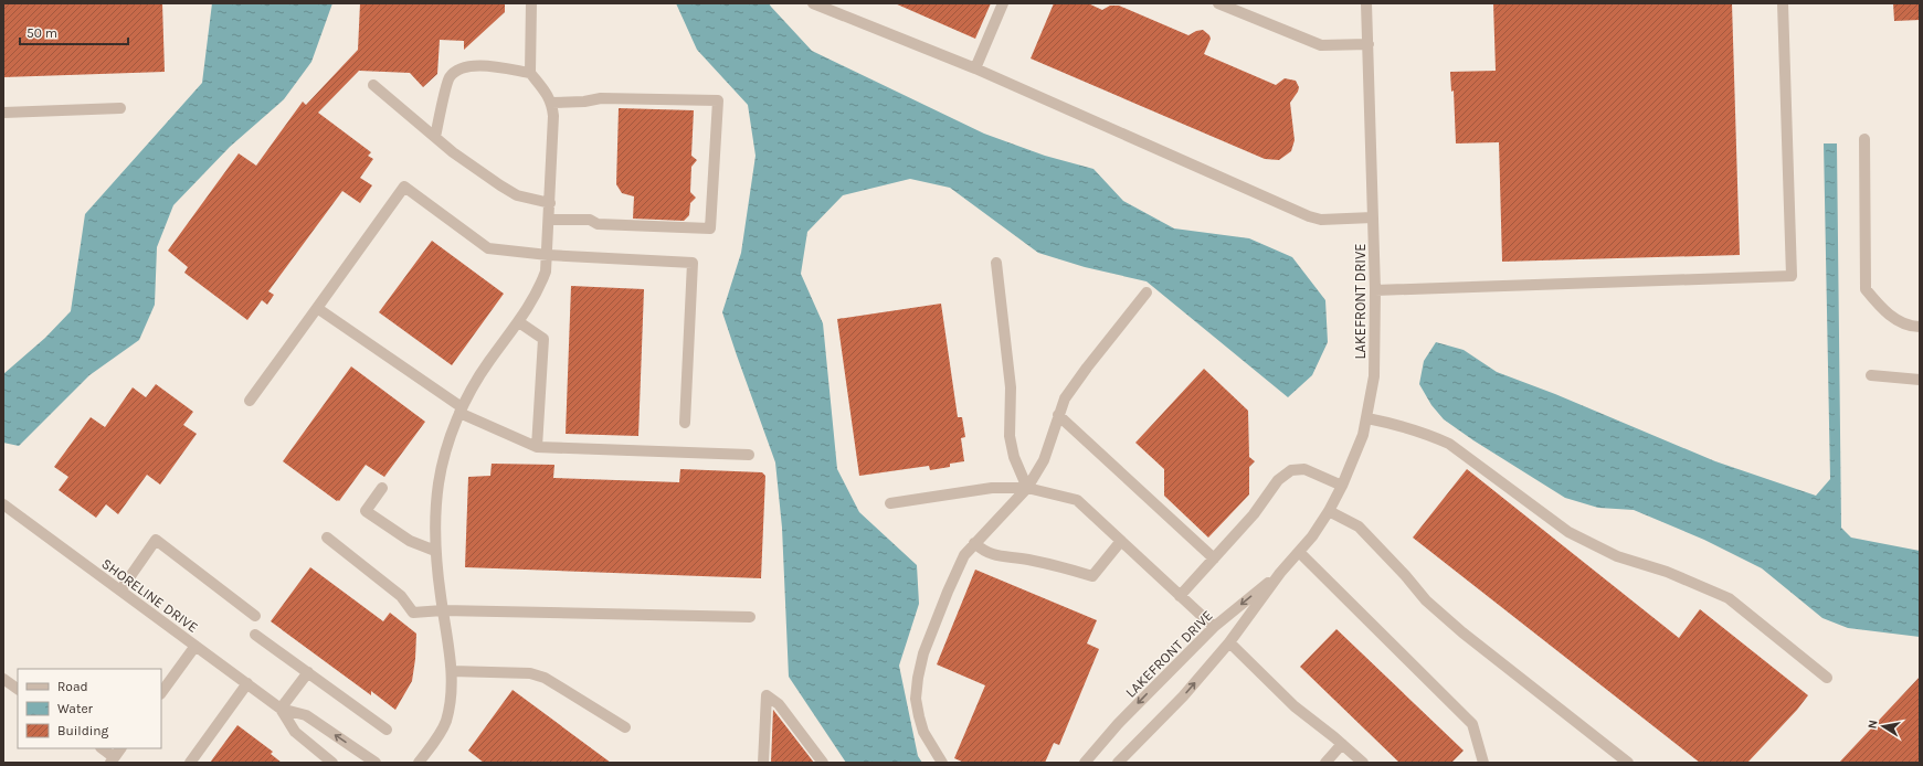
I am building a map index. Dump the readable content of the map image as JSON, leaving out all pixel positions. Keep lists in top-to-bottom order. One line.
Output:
{"streets":{"street":["LAKEFRONT DRIVE","SHORELINE DRIVE"]},"legend":["Road","Water","Building"],"scale_bar":"50 m","north":"left"}
